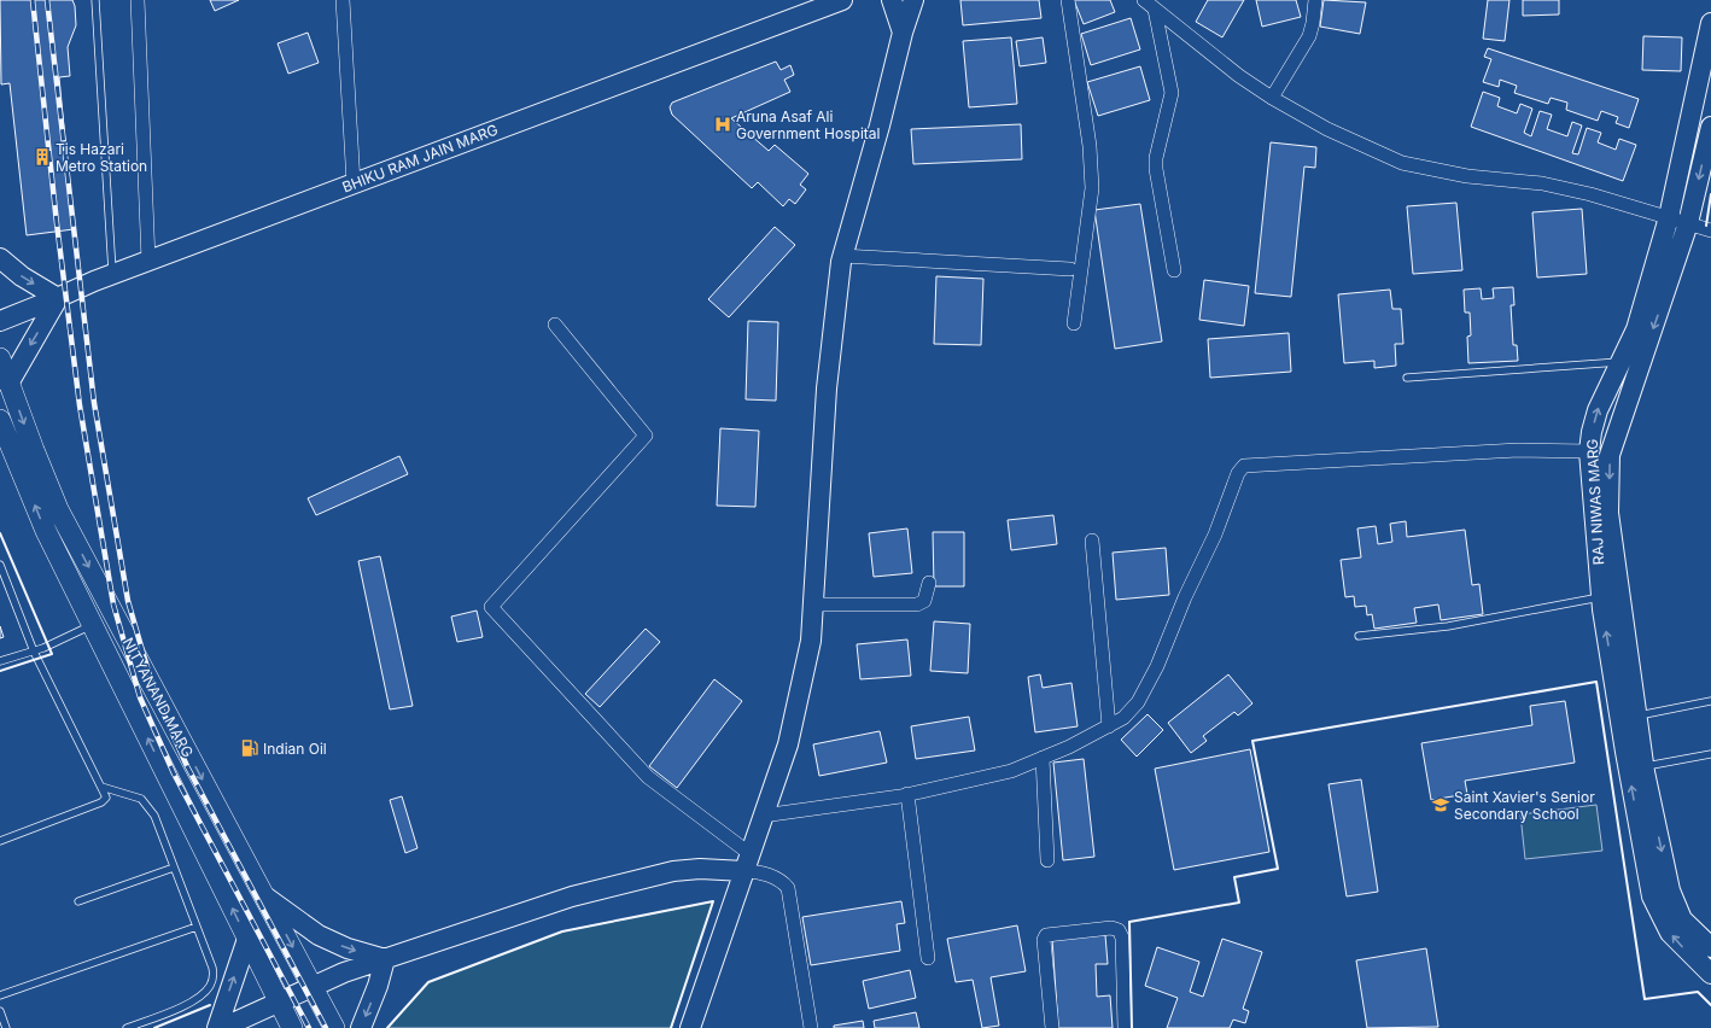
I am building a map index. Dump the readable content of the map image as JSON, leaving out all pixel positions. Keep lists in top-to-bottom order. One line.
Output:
{"streets":{"main road":["NITYANAND MARG"],"street":["BHIKU RAM JAIN MARG","RAJ NIWAS MARG"]},"places":{"hospital":["Aruna Asaf Ali Government Hospital"],"building":["Tis Hazari Metro Station"],"fuel station":["Indian Oil"],"school or university":["Saint Xavier's Senior Secondary School"]}}
